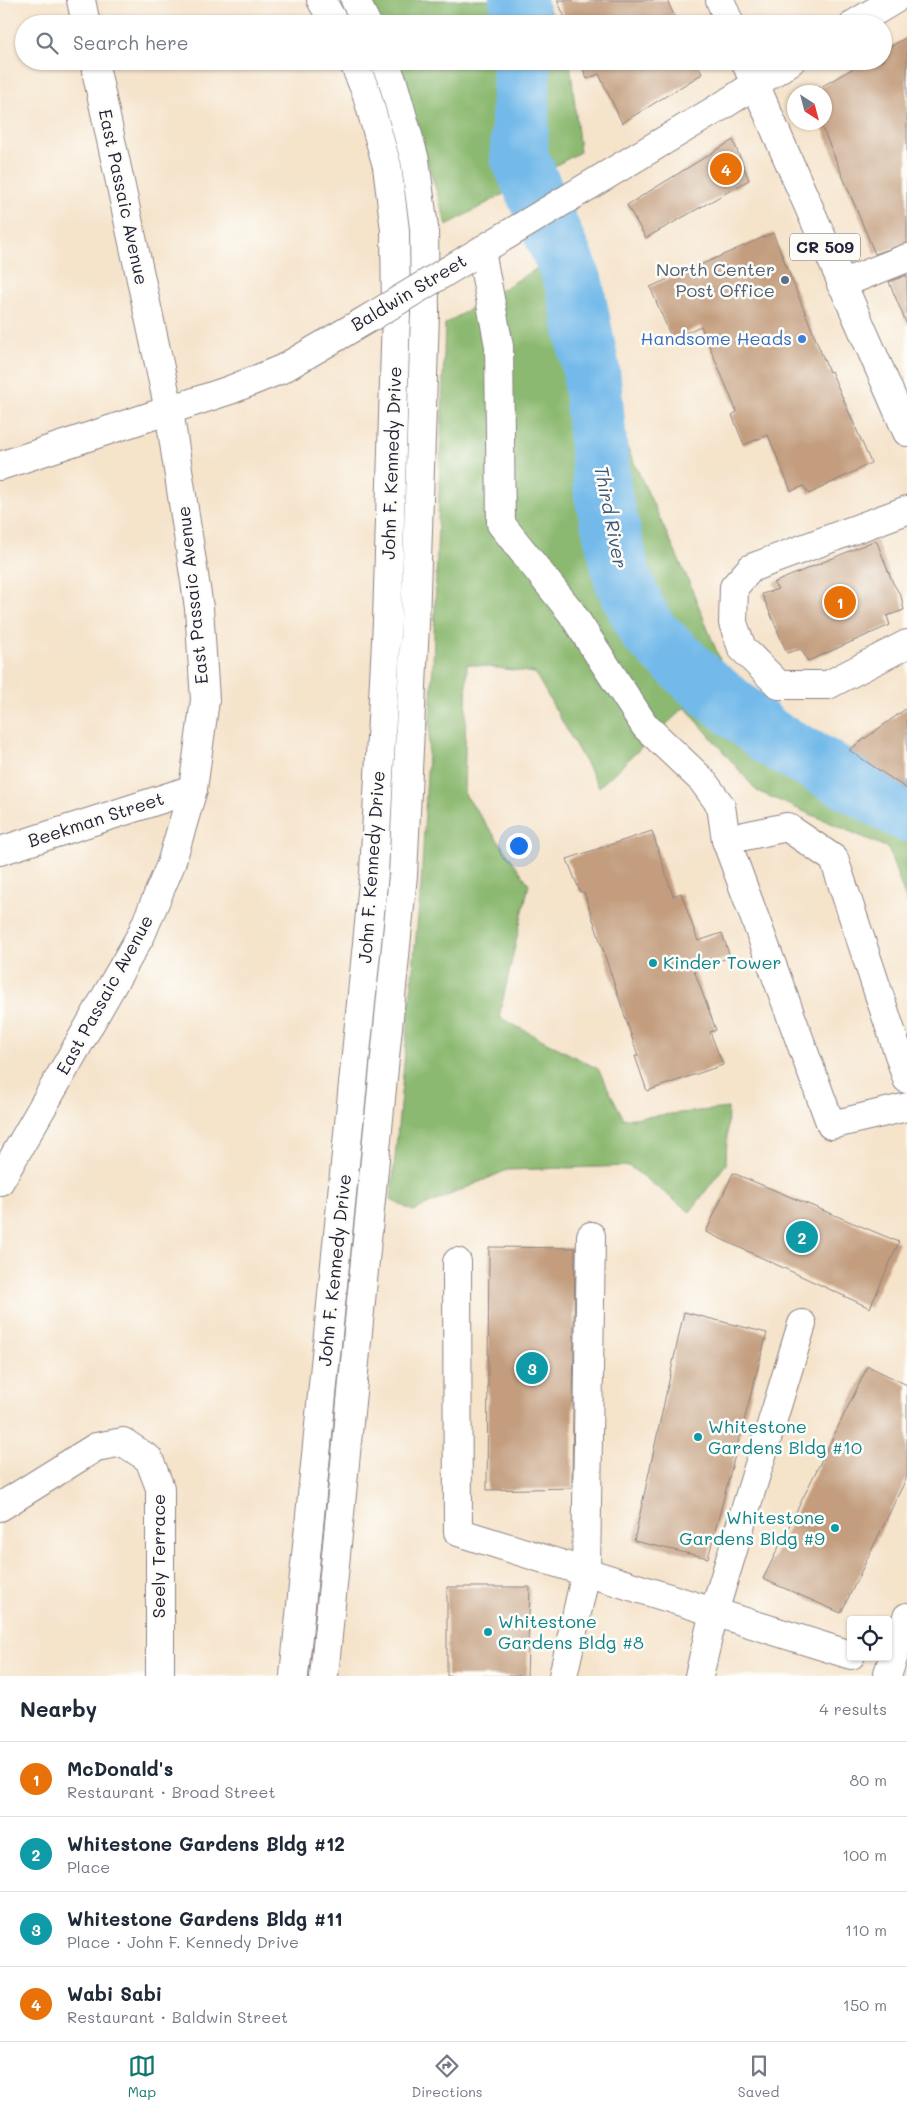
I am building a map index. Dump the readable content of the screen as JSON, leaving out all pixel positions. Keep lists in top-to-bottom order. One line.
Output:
{"streets":{"main road":["East Passaic Avenue","CR 509","Baldwin Street","John F. Kennedy Drive","Beekman Street","Seely Terrace"]},"crossings":[["East Passaic Avenue","Baldwin Street"],["East Passaic Avenue","Beekman Street"],["CR 509","Baldwin Street"]],"water":["Third River"],"places":["North Center Post Office","Handsome Heads","Kinder Tower","Whitestone Gardens Bldg #10","Whitestone Gardens Bldg #9","Whitestone Gardens Bldg #8"],"north":"bottom right","page":{"search":"Search here","pins":["4","1","2","3"],"heading":["Nearby","4 results"],"list":[{"mark":"1","name":"McDonald's","note":"Restaurant · Broad Street","value":"80 m"},{"mark":"2","name":"Whitestone Gardens Bldg #12","note":"Place","value":"100 m"},{"mark":"3","name":"Whitestone Gardens Bldg #11","note":"Place · John F. Kennedy Drive","value":"110 m"},{"mark":"4","name":"Wabi Sabi","note":"Restaurant · Baldwin Street","value":"150 m"}],"nav":["Map","Directions","Saved"]}}
